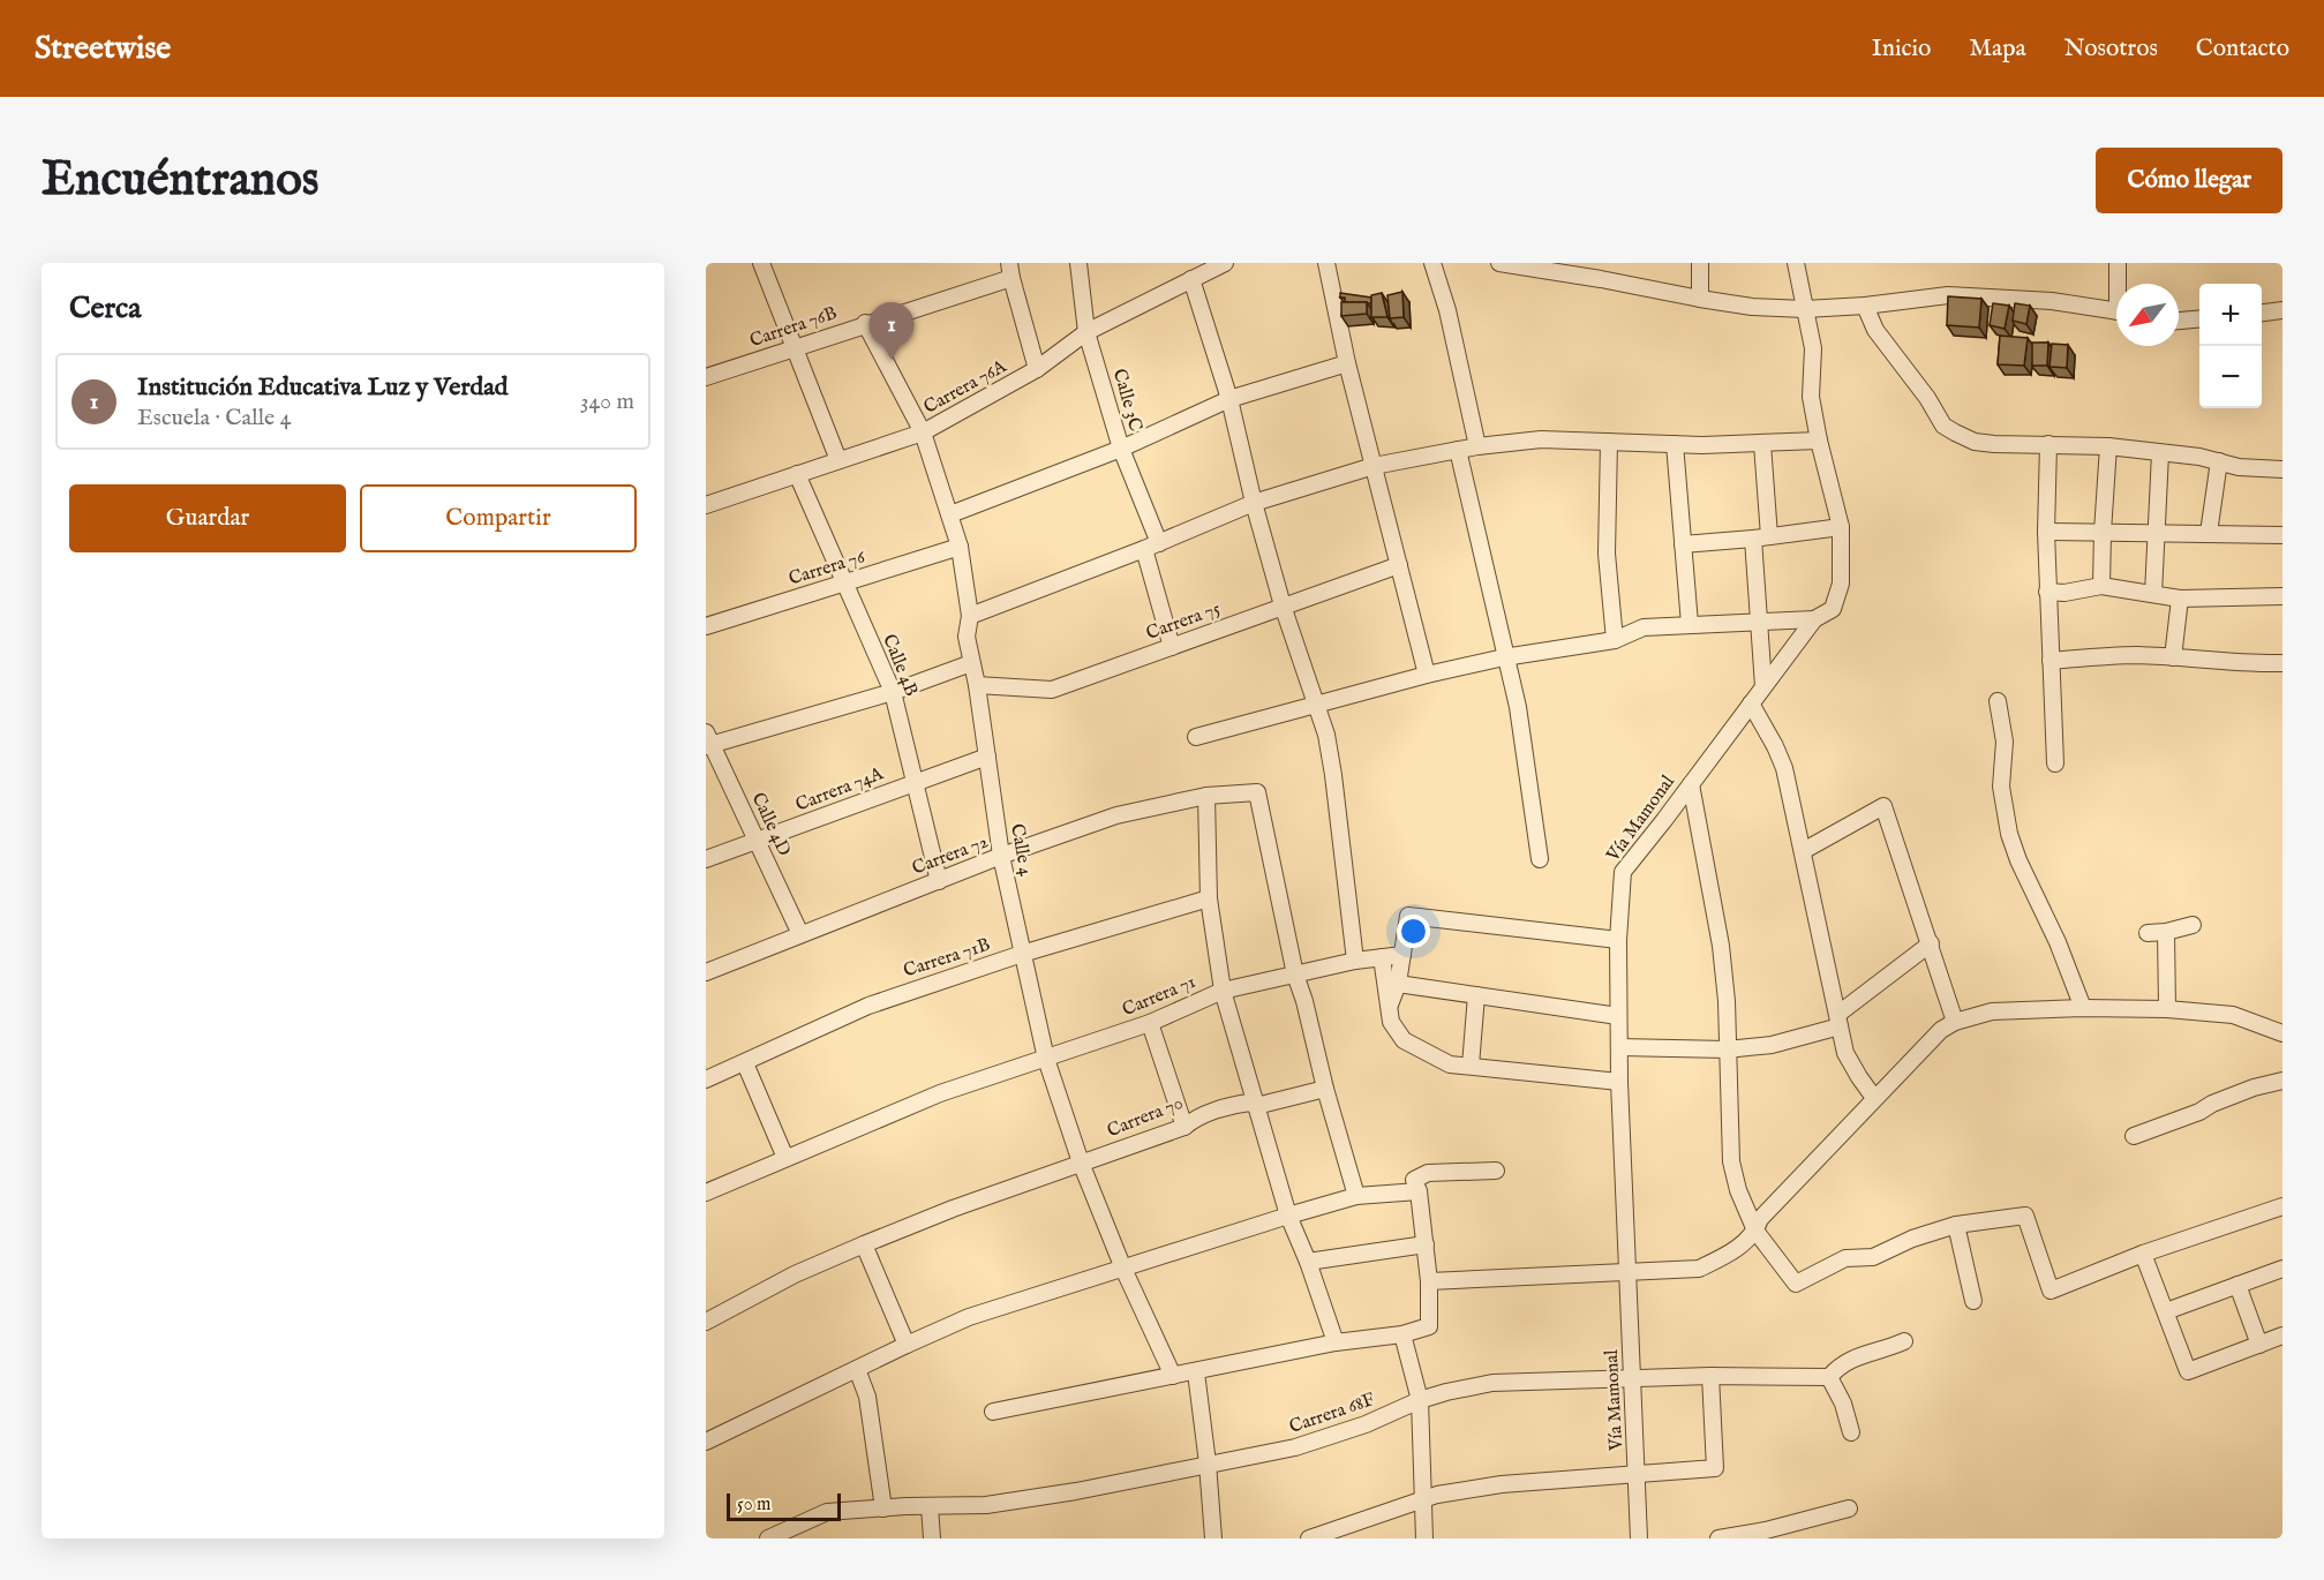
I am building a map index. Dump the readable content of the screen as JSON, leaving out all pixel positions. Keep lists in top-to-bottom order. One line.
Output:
{"streets":{"street":["Carrera 76B","Carrera 76A","Calle 3C","Carrera 76","Carrera 75","Calle 4B","Carrera 74A","Vía Mamonal","Calle 4D","Calle 4","Carrera 72","Carrera 71B","Carrera 71","Carrera 70","Carrera 68F"]},"crossings":[["Carrera 76B","Calle 4"],["Carrera 76A","Calle 3C"],["Carrera 76A","Calle 4B"],["Carrera 76A","Calle 4"],["Calle 3C","Carrera 75"],["Carrera 76","Calle 4B"],["Carrera 76","Calle 4"],["Carrera 75","Calle 4"],["Calle 4B","Carrera 74A"],["Calle 4B","Carrera 72"],["Carrera 74A","Calle 4D"],["Carrera 74A","Calle 4"],["Vía Mamonal","Carrera 68F"],["Calle 4D","Carrera 72"],["Calle 4","Carrera 72"],["Calle 4","Carrera 71B"],["Calle 4","Carrera 71"],["Calle 4","Carrera 70"],["Carrera 72","Carrera 71"]],"scale_bar":"50 m","north":"bottom left","page":{"header":"Streetwise","nav":["Inicio","Mapa","Nosotros","Contacto"],"buttons":["Cómo llegar",["Guardar","Compartir"]],"title":"Encuéntranos","heading":"Cerca","map_buttons":["+","−"],"pins":"1","list":[{"mark":"1","name":"Institución Educativa Luz y Verdad","note":"Escuela · Calle 4","value":"340 m"}],"scale":"50 m"}}
